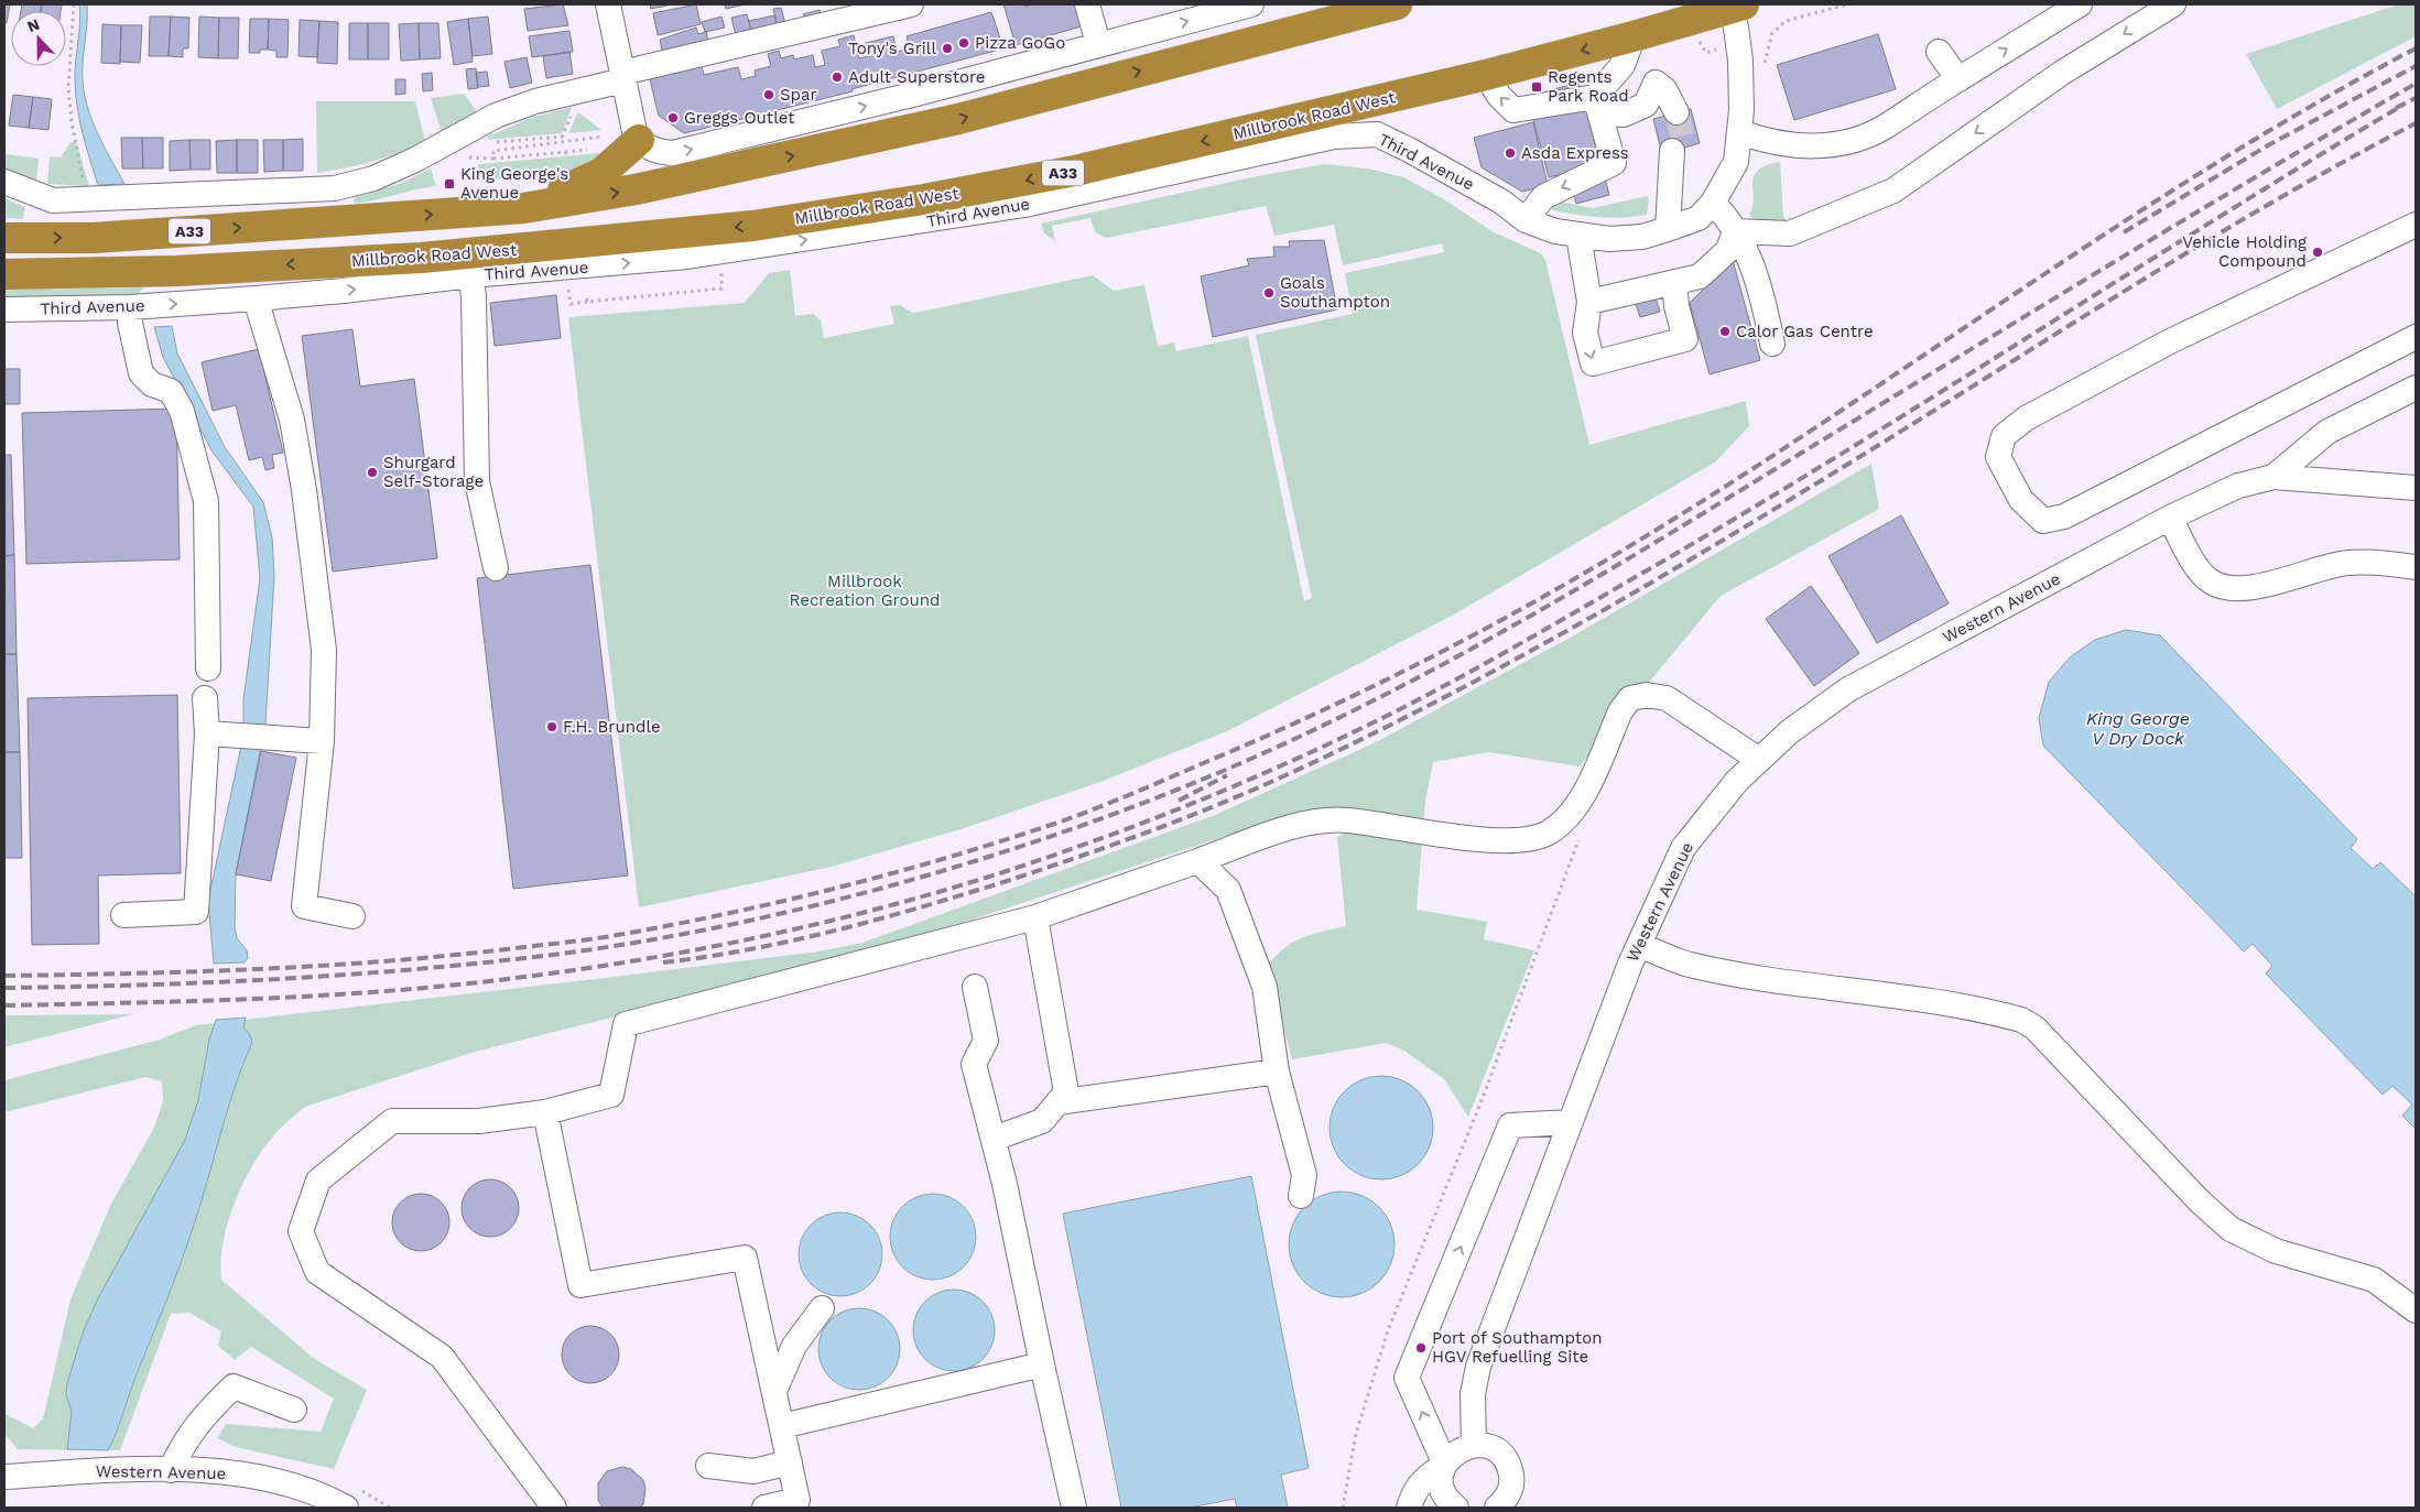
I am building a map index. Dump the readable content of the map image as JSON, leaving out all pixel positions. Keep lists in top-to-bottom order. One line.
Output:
{"streets":{"highway":["Millbrook Road West","A33"],"street":["Third Avenue","Western Avenue"]},"crossings":[["Millbrook Road West","Third Avenue"]],"water":["King George V Dry Dock"],"parks":["Millbrook Recreation Ground"],"places":{"other":["Pizza GoGo","Tony's Grill","Adult Superstore","Spar","Greggs Outlet","Asda Express","Vehicle Holding Compound","Goals Southampton","Calor Gas Centre","Shurgard Self-Storage","F.H. Brundle","Port of Southampton HGV Refuelling Site"],"transit":["Regents Park Road","King George's Avenue"]},"north":"top"}
